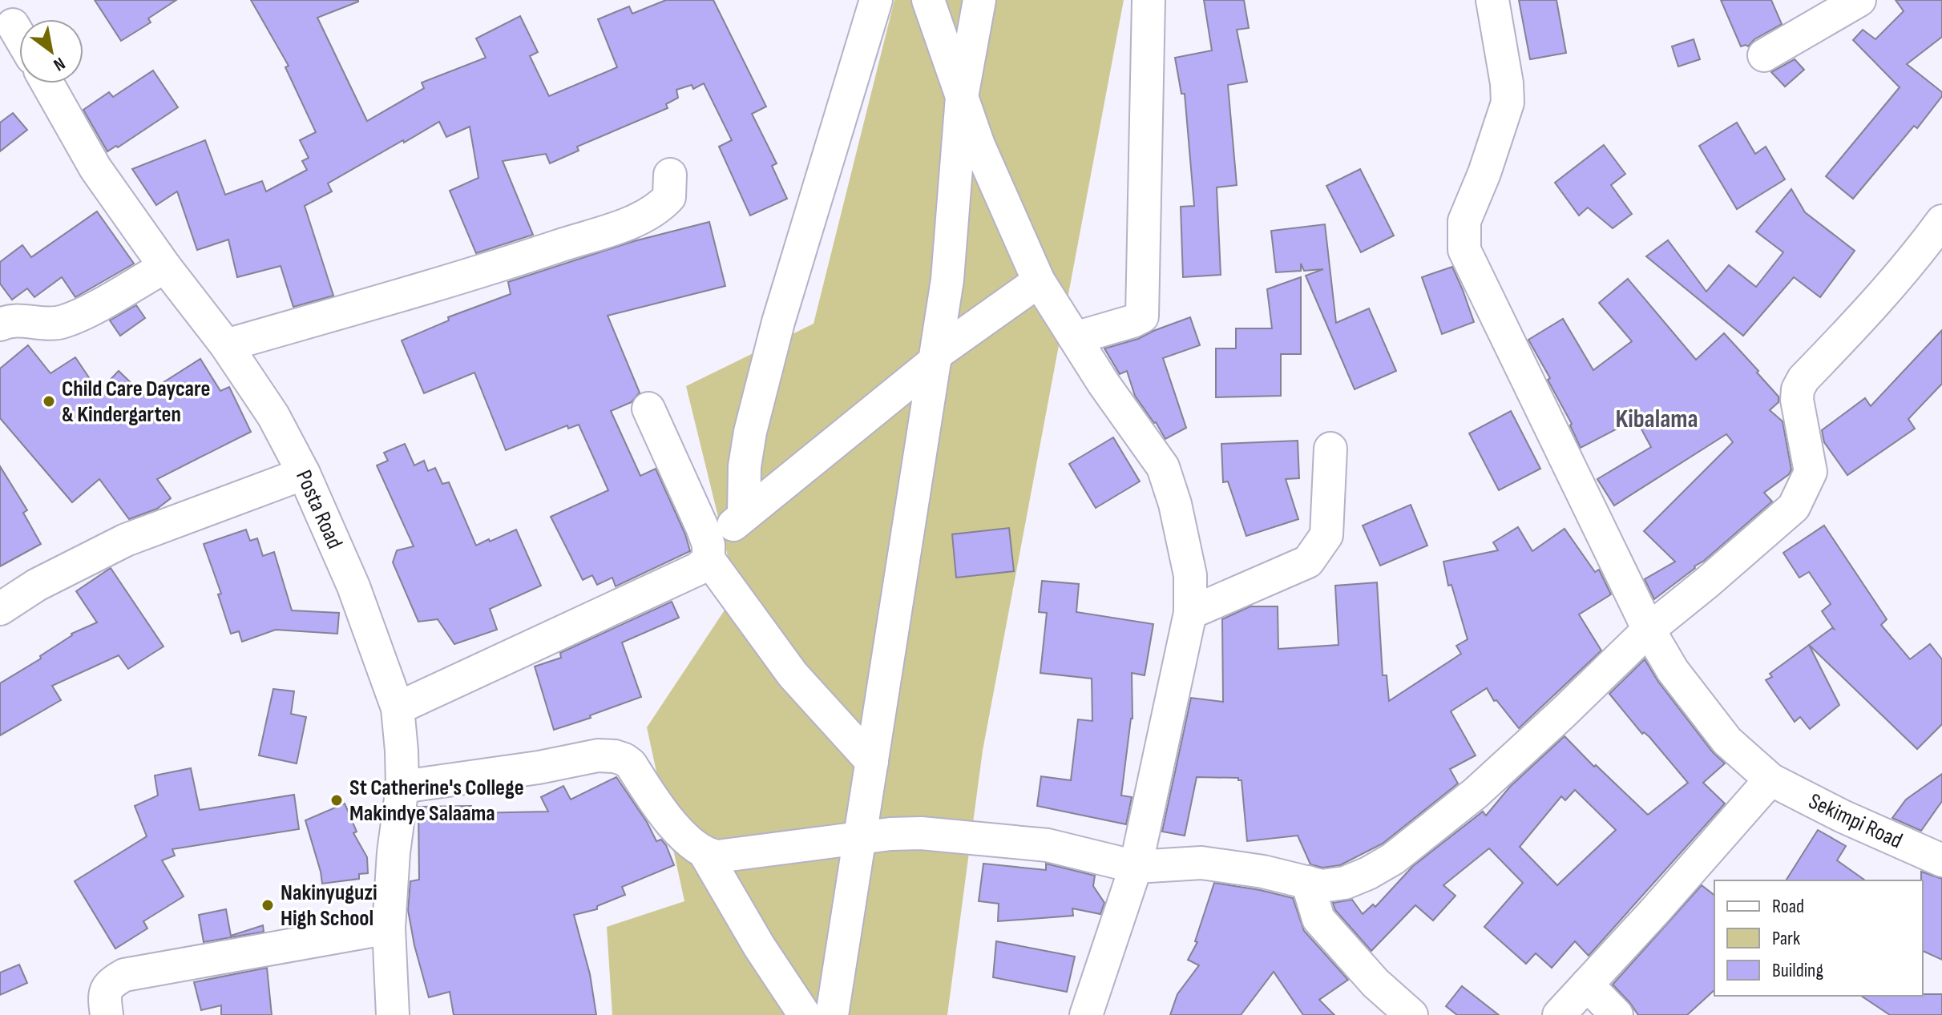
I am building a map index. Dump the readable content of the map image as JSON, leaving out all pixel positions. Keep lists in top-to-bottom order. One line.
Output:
{"streets":{"street":["Posta Road","Sekimpi Road"]},"districts":["Kibalama"],"places":["Child Care Daycare & Kindergarten","St Catherine's College Makindye Salaama","Nakinyuguzi High School"],"legend":["Road","Park","Building"],"north":"bottom right"}
